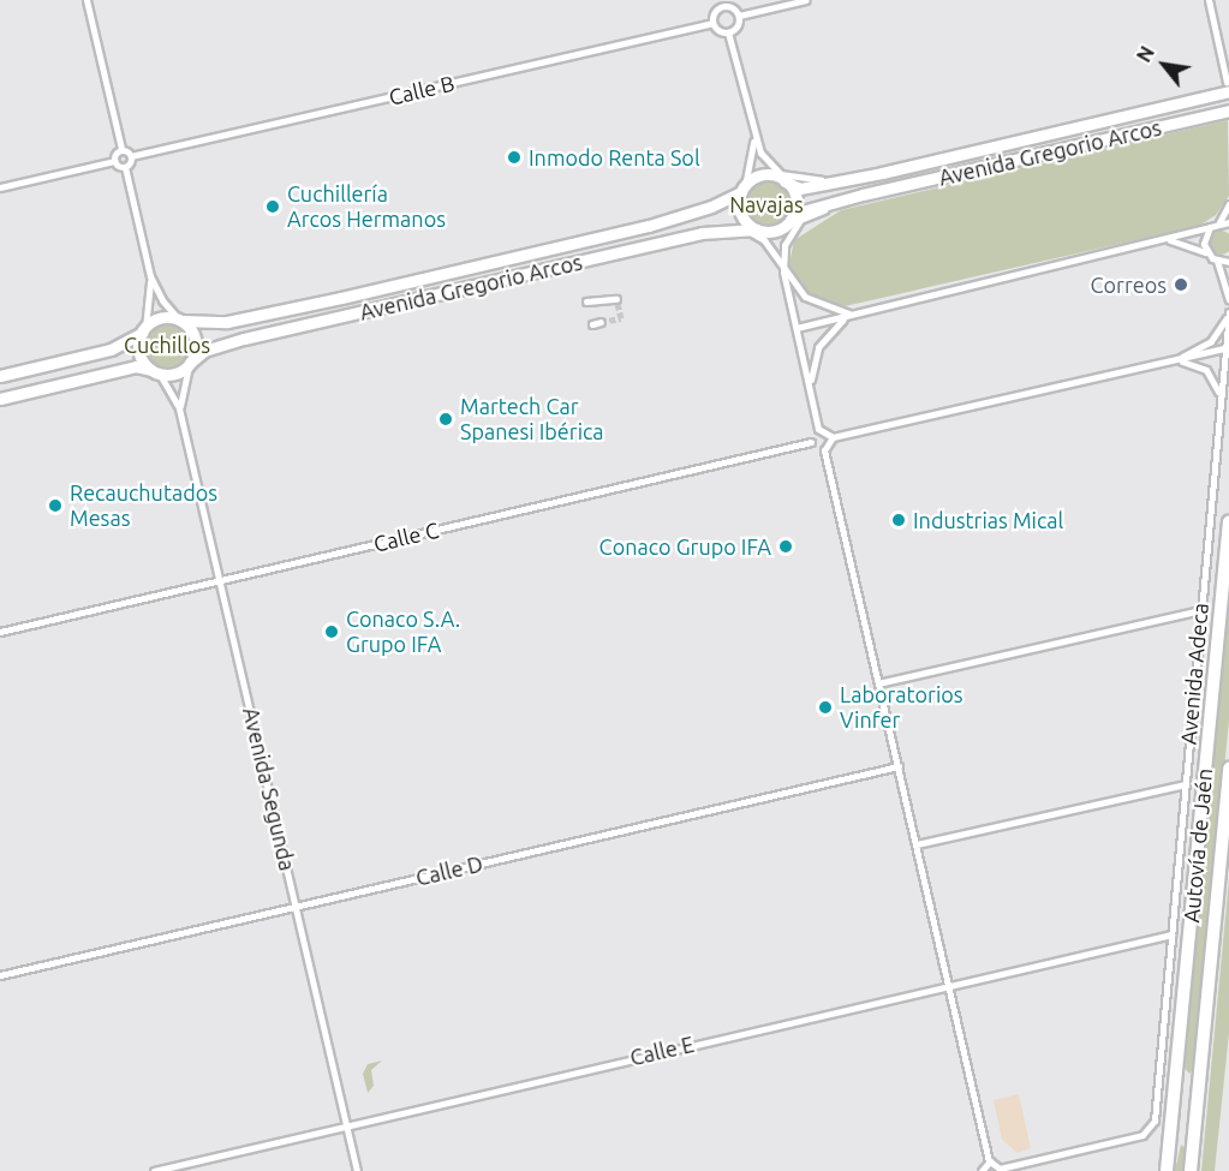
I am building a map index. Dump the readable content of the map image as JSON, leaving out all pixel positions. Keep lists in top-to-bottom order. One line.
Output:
{"streets":{"highway":["Autovía de Jaén"],"main road":["Avenida Gregorio Arcos"],"street":["Calle B","Calle C","Avenida Adeca","Avenida Segunda","Calle D","Calle E"]},"crossings":[["Avenida Gregorio Arcos","Avenida Segunda"],["Calle C","Avenida Segunda"],["Avenida Adeca","Calle E"],["Avenida Segunda","Calle D"],["Avenida Segunda","Calle E"]],"parks":["Navajas","Cuchillos"],"places":["Inmodo Renta Sol","Cuchillería Arcos Hermanos","Correos","Martech Car Spanesi Ibérica","Recauchutados Mesas","Industrias Mical","Conaco Grupo IFA","Conaco S.A. Grupo IFA","Laboratorios Vinfer"],"north":"top left"}
